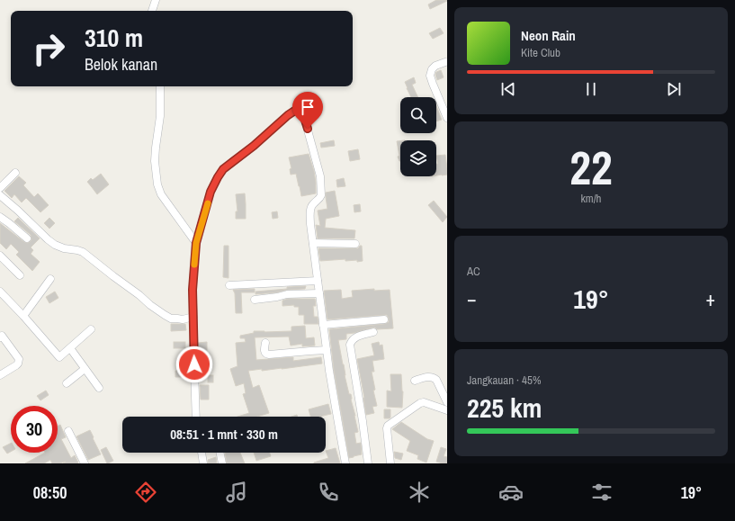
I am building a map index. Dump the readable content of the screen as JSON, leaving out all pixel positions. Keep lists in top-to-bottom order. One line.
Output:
{"page":{"turn":["310 m","Belok kanan"],"song":["Neon Rain","Kite Club"],"tile":[["22","km/h"],"AC",["Jangkauan · 45%","225 km"]],"heat":["−","19°","+"],"limit":"30","trip":"08:51 · 1 mnt · 330 m","tabs":["08:50","19°"]}}
